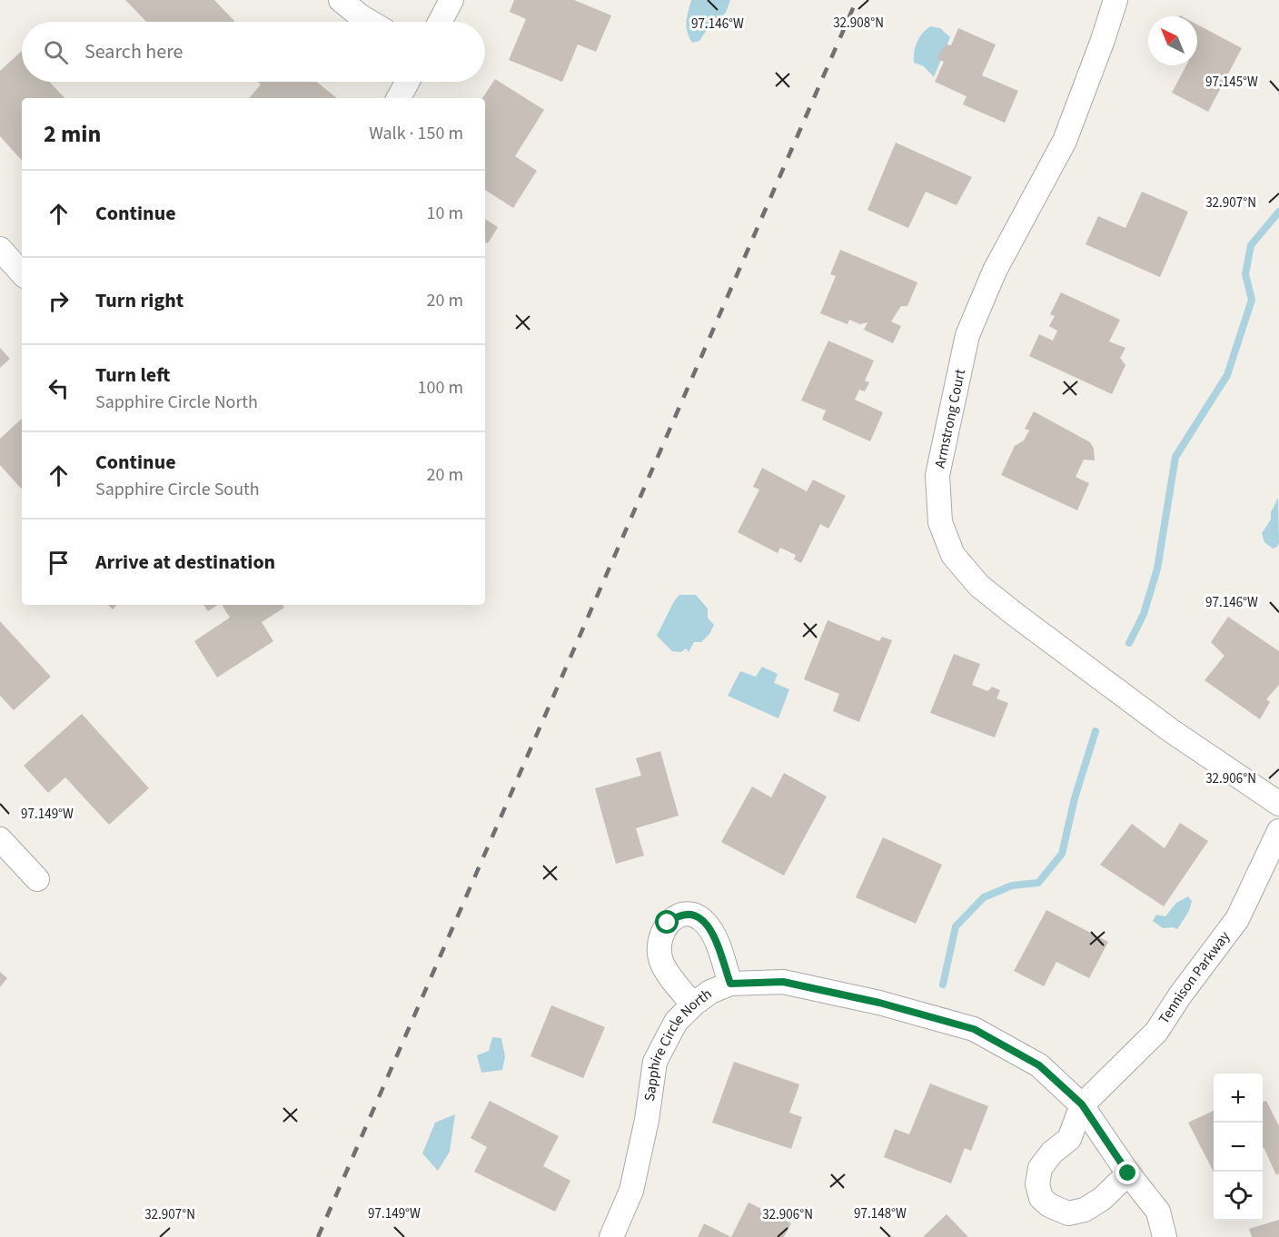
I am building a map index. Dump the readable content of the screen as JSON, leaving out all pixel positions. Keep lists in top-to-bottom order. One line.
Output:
{"streets":{"street":["Armstrong Court","Tennison Parkway","Sapphire Circle North"]},"crossings":[["Tennison Parkway","Sapphire Circle North"]],"north":"top left","page":{"search":"Search here","heading":["2 min","Walk · 150 m"],"list":[["Continue","10 m"],["Turn right","20 m"],["Turn left","Sapphire Circle North","100 m"],["Continue","Sapphire Circle South","20 m"],"Arrive at destination"],"map_buttons":["+","−"]},"coordinates":["32.908°N","97.146°W","97.145°W","32.907°N","32.906°N","97.149°W","97.148°W"]}
